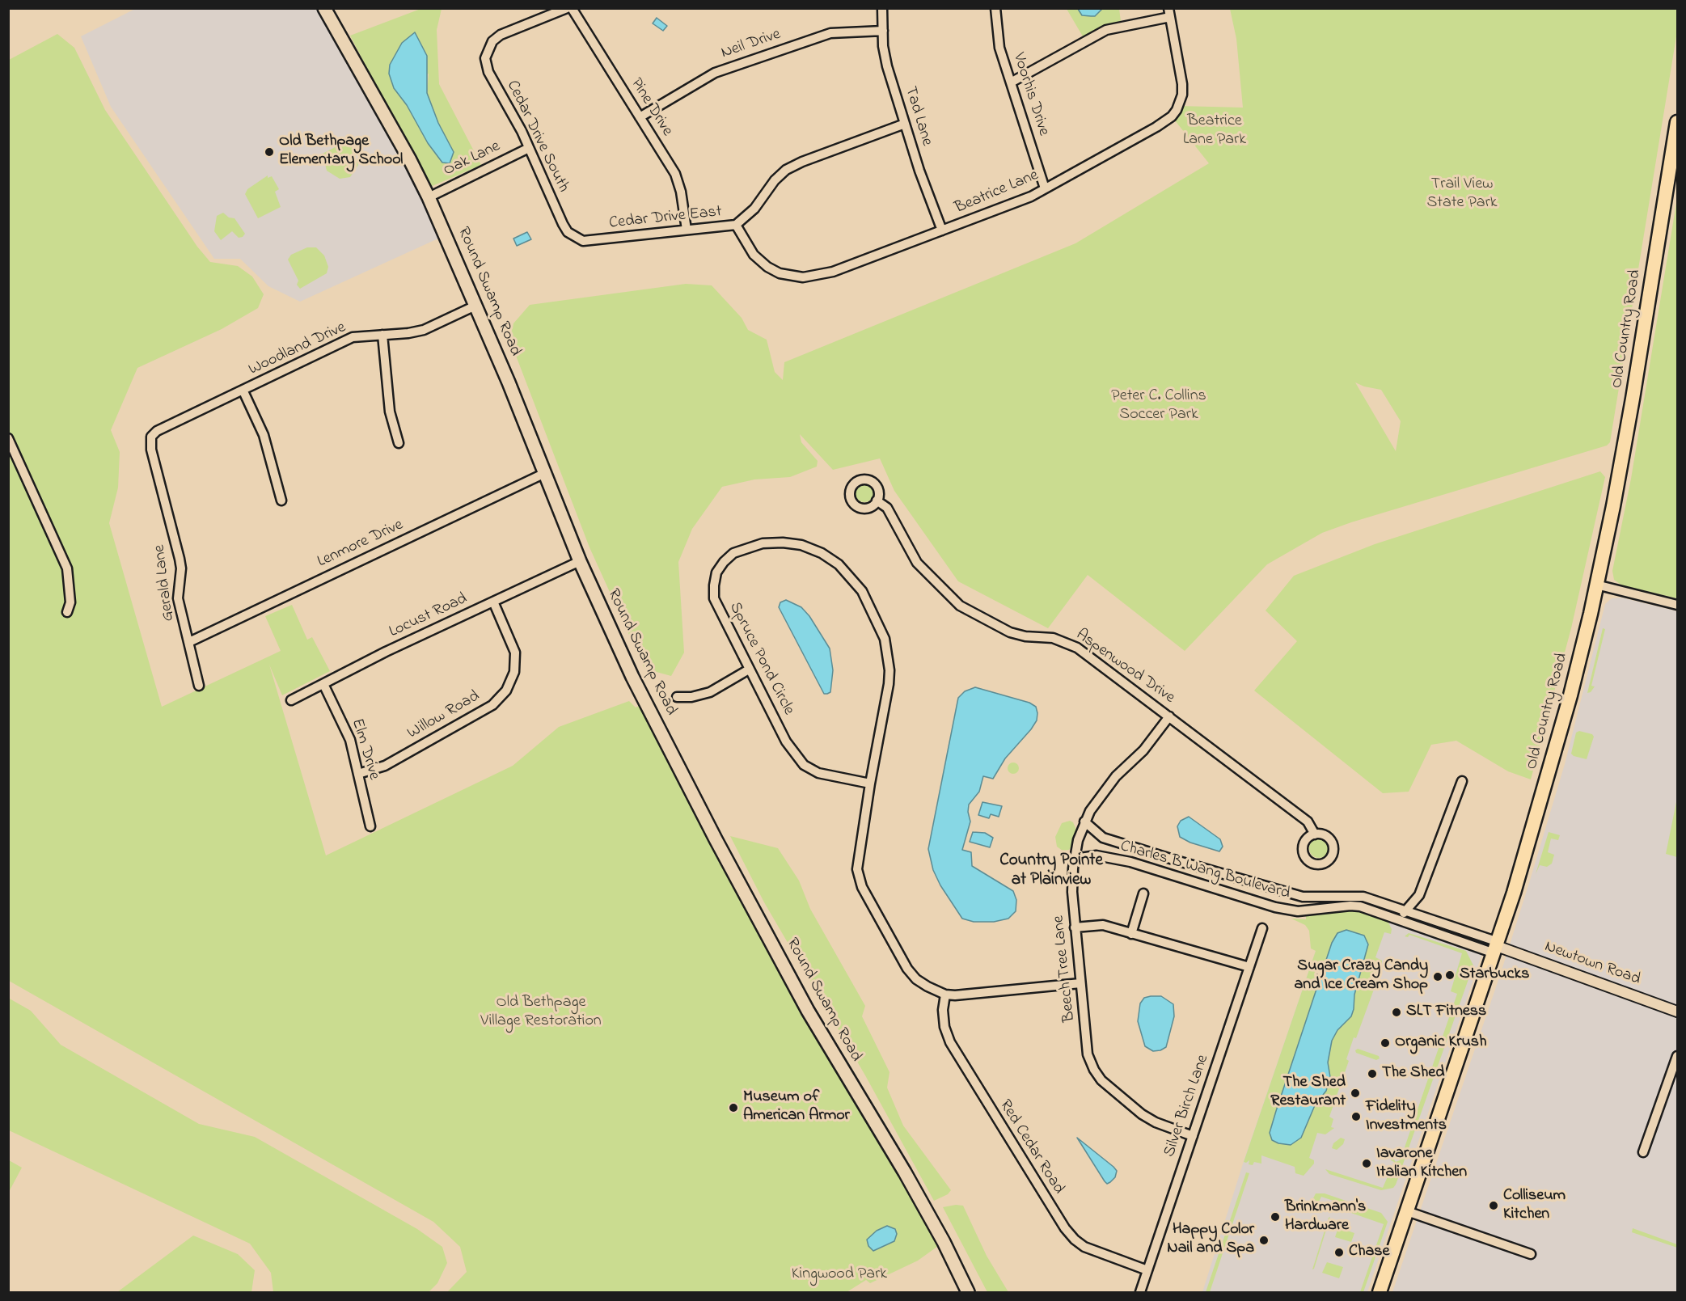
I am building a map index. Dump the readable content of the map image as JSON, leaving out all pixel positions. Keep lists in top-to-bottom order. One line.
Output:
{"streets":{"main road":["Round Swamp Road","Old Country Road"],"street":["Neil Drive","Voorhis Drive","Pine Drive","Tad Lane","Cedar Drive South","Oak Lane","Beatrice Lane","Cedar Drive East","Woodland Drive","Lenmore Drive","Gerald Lane","Locust Road","Spruce Pond Circle","Aspenwood Drive","Willow Road","Elm Drive","Charles B Wang Boulevard","Newtown Road","Beech Tree Lane","Silver Birch Lane","Red Cedar Road"]},"crossings":[["Neil Drive","Pine Drive"],["Neil Drive","Tad Lane"],["Voorhis Drive","Beatrice Lane"],["Pine Drive","Cedar Drive East"],["Tad Lane","Beatrice Lane"],["Tad Lane","Cedar Drive East"],["Cedar Drive South","Oak Lane"],["Cedar Drive South","Cedar Drive East"],["Oak Lane","Round Swamp Road"],["Beatrice Lane","Cedar Drive East"],["Round Swamp Road","Woodland Drive"],["Round Swamp Road","Lenmore Drive"],["Round Swamp Road","Locust Road"],["Old Country Road","Charles B Wang Boulevard"],["Old Country Road","Newtown Road"],["Woodland Drive","Gerald Lane"],["Lenmore Drive","Gerald Lane"],["Locust Road","Willow Road"],["Locust Road","Elm Drive"],["Spruce Pond Circle","Beech Tree Lane"],["Spruce Pond Circle","Red Cedar Road"],["Aspenwood Drive","Beech Tree Lane"],["Willow Road","Elm Drive"],["Charles B Wang Boulevard","Newtown Road"],["Charles B Wang Boulevard","Beech Tree Lane"],["Beech Tree Lane","Silver Birch Lane"],["Silver Birch Lane","Red Cedar Road"]],"districts":["Country Pointe at Plainview"],"parks":["Beatrice Lane Park","Trail View State Park","Peter C. Collins Soccer Park","Old Bethpage Village Restoration","Kingwood Park"],"places":["Old Bethpage Elementary School","Starbucks","Sugar Crazy Candy and Ice Cream Shop","SLT Fitness","Organic Krush","The Shed","The Shed Restaurant","Museum of American Armor","Fidelity Investments","Iavarone Italian Kitchen","Colliseum Kitchen","Brinkmann's Hardware","Happy Color Nail and Spa","Chase"]}
